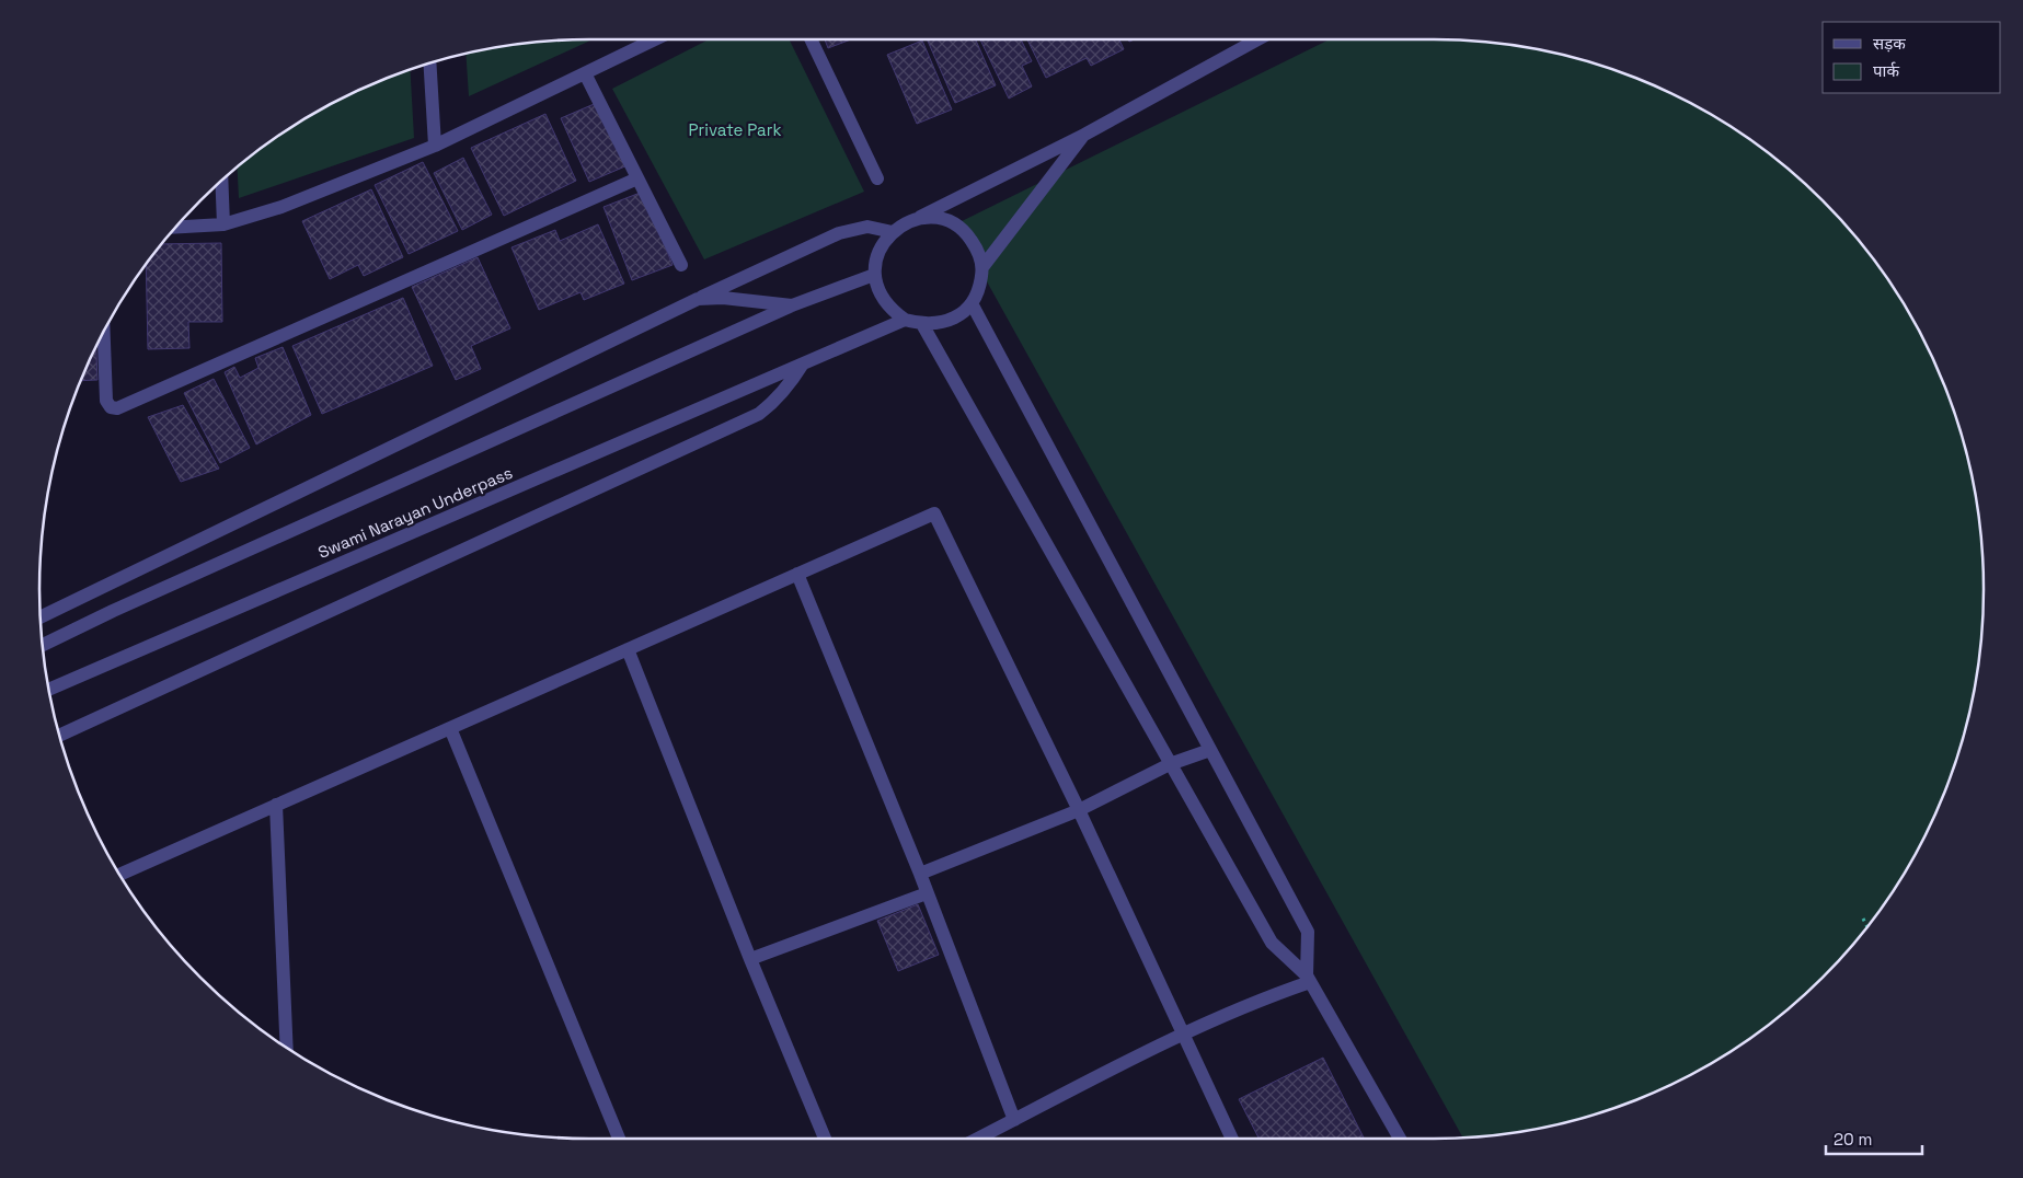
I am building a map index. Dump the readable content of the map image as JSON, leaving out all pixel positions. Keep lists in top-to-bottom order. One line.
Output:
{"streets":{"street":["Swami Narayan Underpass"]},"parks":["Private Park"],"legend":["सड़क","पार्क"],"scale_bar":"20 m"}
